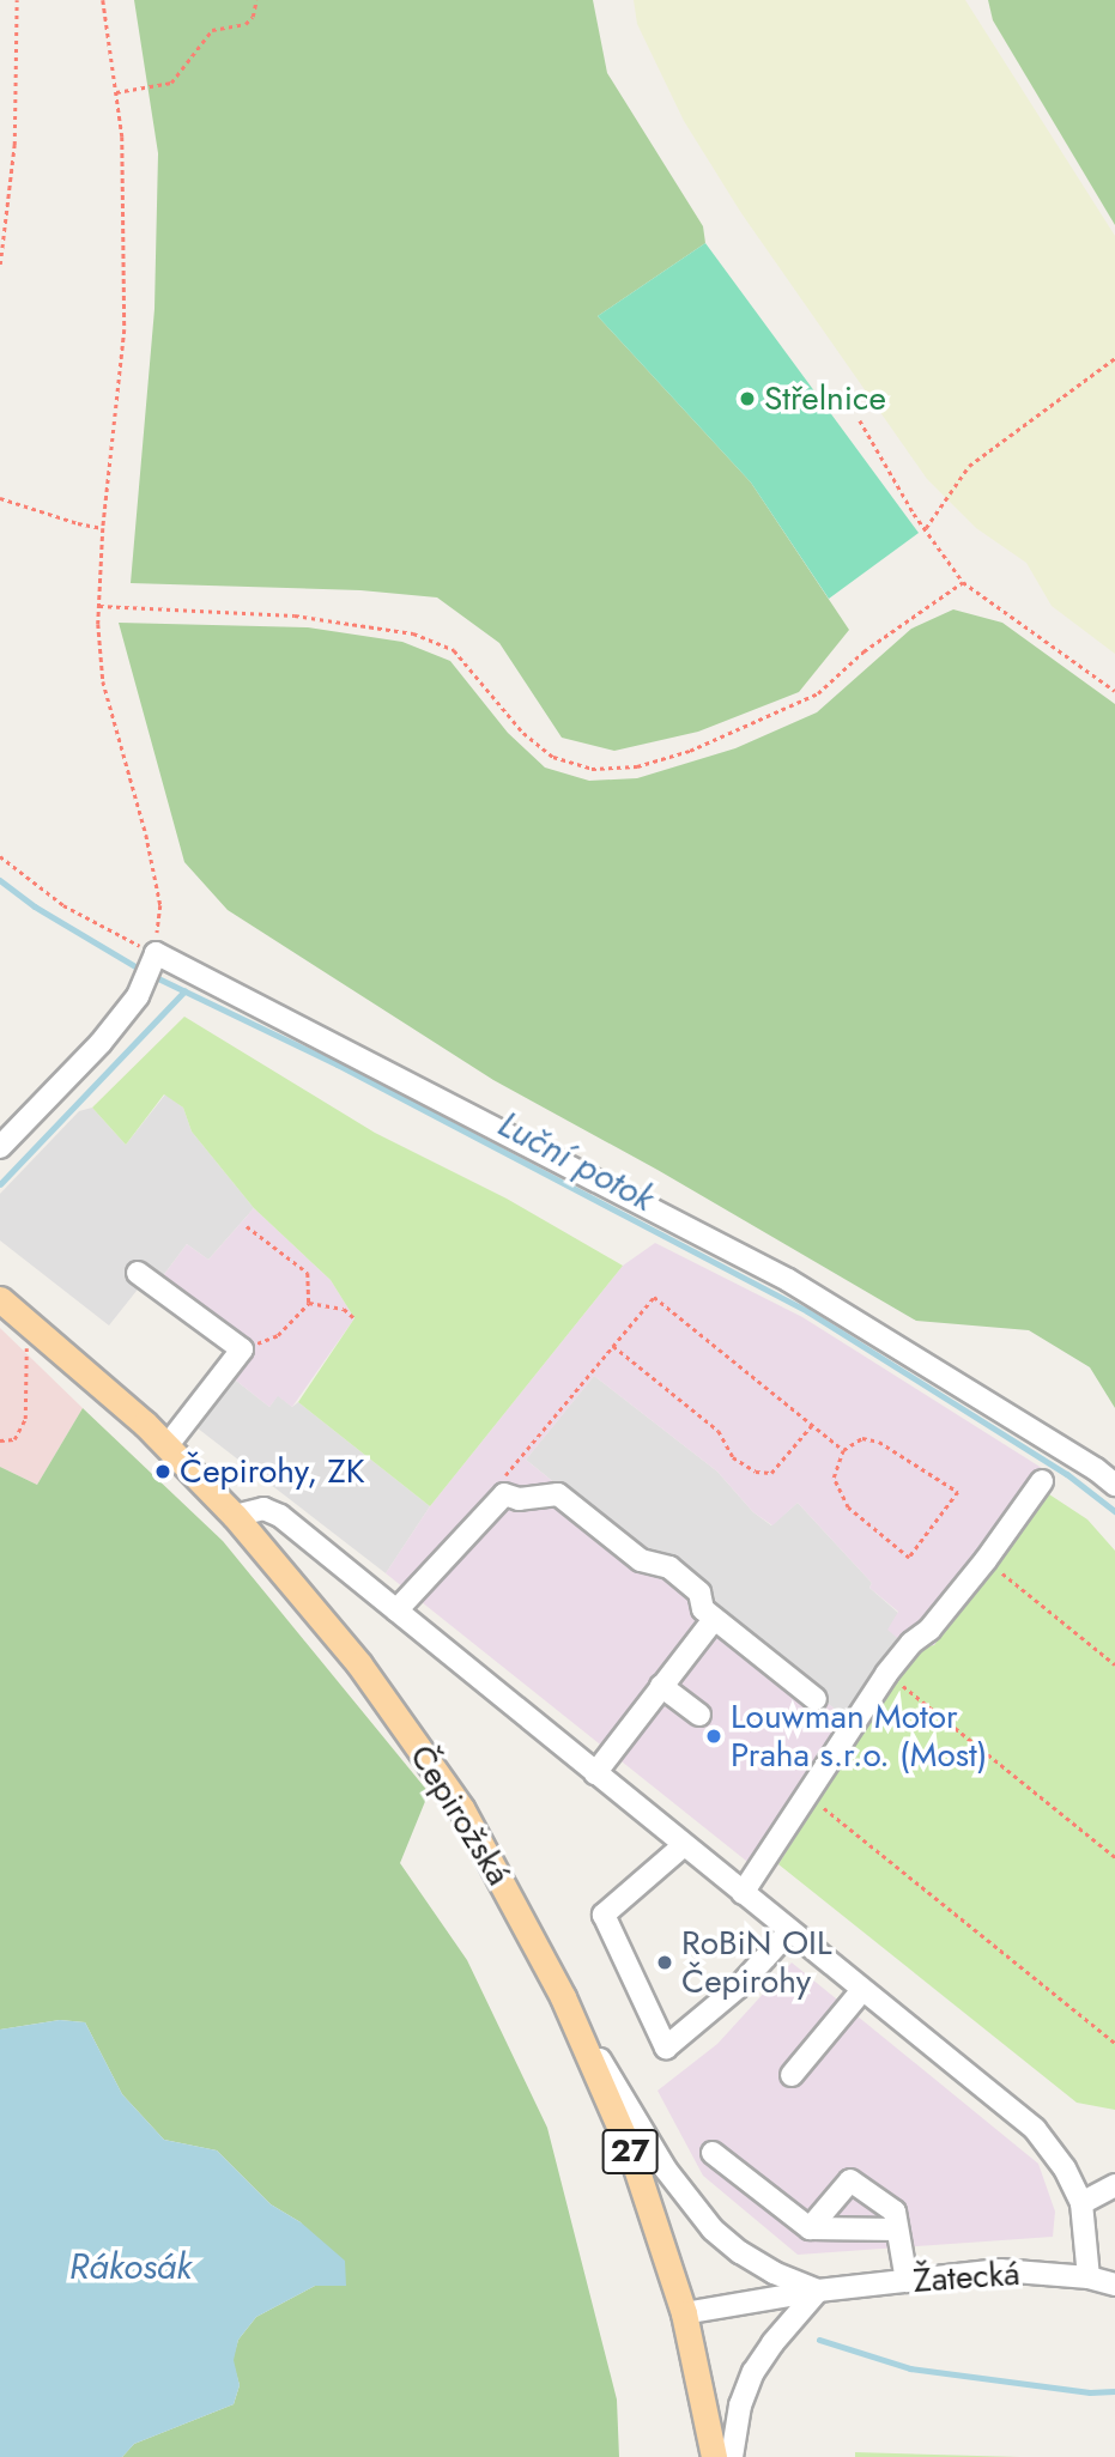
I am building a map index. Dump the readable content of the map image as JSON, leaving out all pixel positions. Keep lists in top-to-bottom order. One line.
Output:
{"streets":{"main road":["Čepirožská","27"],"street":["Žatecká"]},"crossings":[["Čepirožská","Žatecká"]],"water":["Luční potok","Rákosák"],"places":["Střelnice","Čepirohy, ZK","Louwman Motor Praha s.r.o. (Most)","RoBiN OIL Čepirohy"]}
